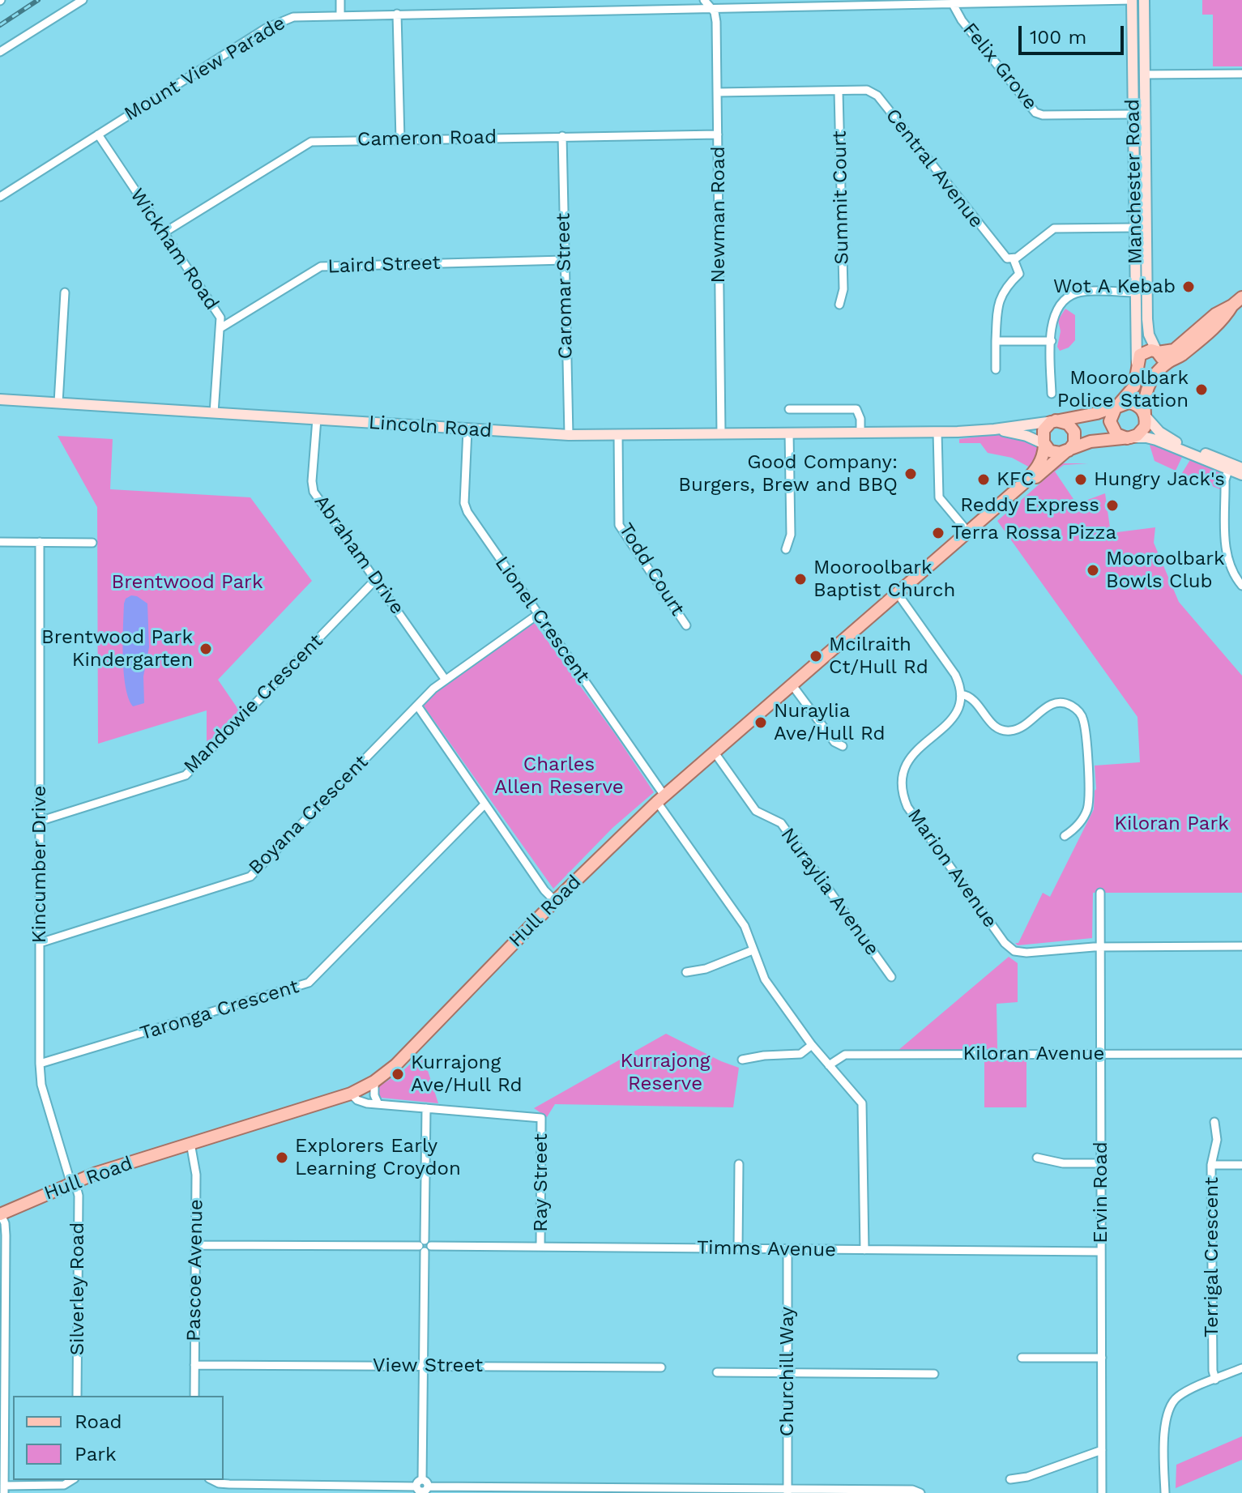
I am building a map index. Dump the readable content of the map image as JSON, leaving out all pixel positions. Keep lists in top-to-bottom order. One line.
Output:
{"streets":{"main road":["Manchester Road","Lincoln Road","Hull Road"],"street":["Felix Grove","Mount View Parade","Cameron Road","Central Avenue","Summit Court","Newman Road","Wickham Road","Laird Street","Caromar Street","Abraham Drive","Todd Court","Lionel Crescent","Mandowie Crescent","Boyana Crescent","Kincumber Drive","Marion Avenue","Nuraylia Avenue","Taronga Crescent","Kiloran Avenue","Ray Street","Ervin Road","Timms Avenue","Terrigal Crescent","Pascoe Avenue","Silverley Road","View Street","Churchill Way"]},"crossings":[["Felix Grove","Mount View Parade"],["Felix Grove","Manchester Road"],["Mount View Parade","Manchester Road"],["Mount View Parade","Newman Road"],["Mount View Parade","Wickham Road"],["Cameron Road","Newman Road"],["Cameron Road","Wickham Road"],["Cameron Road","Caromar Street"],["Central Avenue","Summit Court"],["Central Avenue","Newman Road"],["Newman Road","Lincoln Road"],["Wickham Road","Laird Street"],["Wickham Road","Lincoln Road"],["Laird Street","Caromar Street"],["Caromar Street","Lincoln Road"],["Lincoln Road","Abraham Drive"],["Lincoln Road","Todd Court"],["Lincoln Road","Lionel Crescent"],["Lincoln Road","Hull Road"],["Abraham Drive","Mandowie Crescent"],["Abraham Drive","Boyana Crescent"],["Lionel Crescent","Boyana Crescent"],["Lionel Crescent","Hull Road"],["Lionel Crescent","Kiloran Avenue"],["Lionel Crescent","Timms Avenue"],["Mandowie Crescent","Kincumber Drive"],["Boyana Crescent","Kincumber Drive"],["Kincumber Drive","Hull Road"],["Kincumber Drive","Taronga Crescent"],["Kincumber Drive","Silverley Road"],["Marion Avenue","Ervin Road"],["Nuraylia Avenue","Hull Road"],["Hull Road","Pascoe Avenue"],["Hull Road","Silverley Road"],["Kiloran Avenue","Ervin Road"],["Ray Street","Timms Avenue"],["Ervin Road","Timms Avenue"],["Timms Avenue","Pascoe Avenue"],["Timms Avenue","Churchill Way"],["Pascoe Avenue","View Street"]],"parks":["Brentwood Park","Charles Allen Reserve","Kiloran Park","Kurrajong Reserve"],"places":["Wot A Kebab","Mooroolbark Police Station","Good Company: Burgers, Brew and BBQ","KFC","Hungry Jack's","Reddy Express","Terra Rossa Pizza","Mooroolbark Bowls Club","Mooroolbark Baptist Church","Brentwood Park Kindergarten","Mcilraith Ct/Hull Rd","Nuraylia Ave/Hull Rd","Kurrajong Ave/Hull Rd","Explorers Early Learning Croydon"],"legend":["Road","Park"],"scale_bar":"100 m"}
